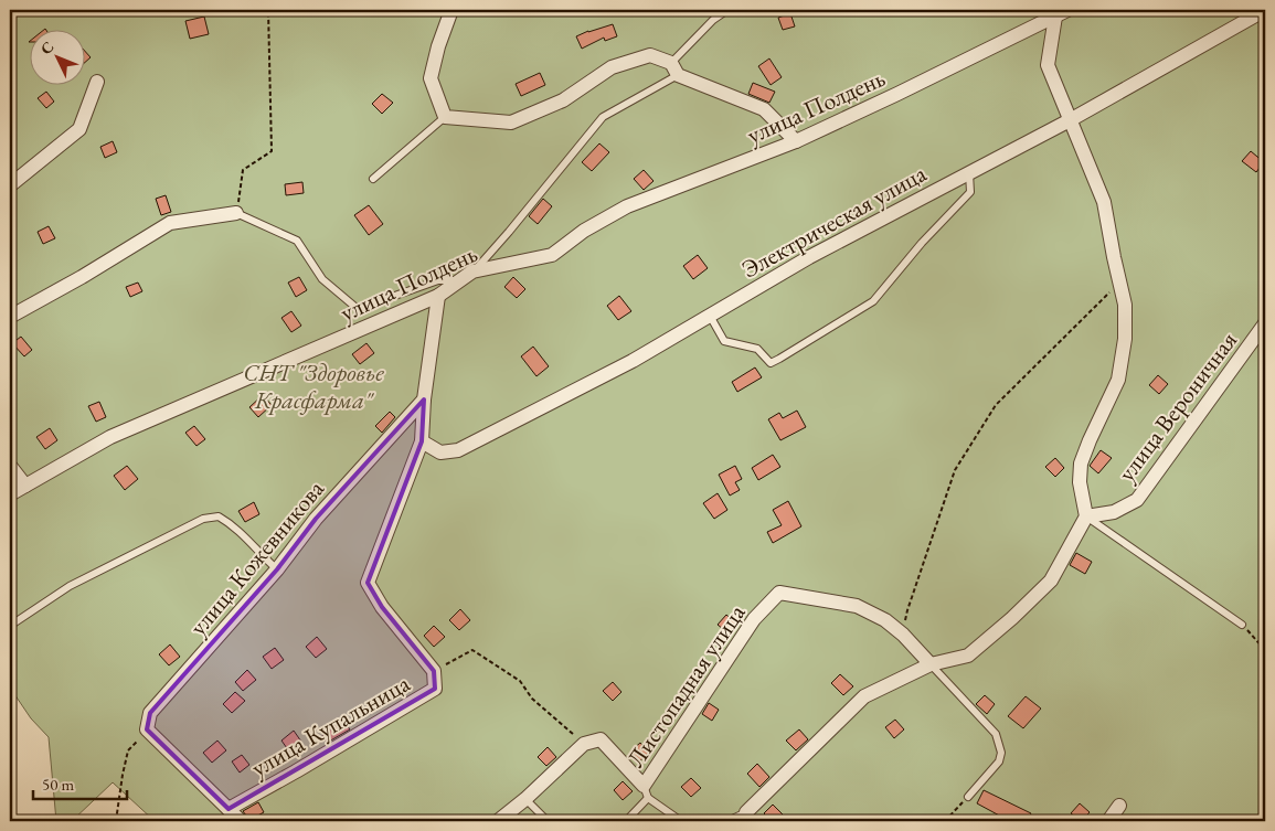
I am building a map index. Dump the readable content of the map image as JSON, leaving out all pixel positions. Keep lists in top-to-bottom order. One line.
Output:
{"streets":{"street":["улица Полдень","Электрическая улица","улица Вероничная","улица Кожевникова","Листопадная улица","улица Купальница"]},"crossings":[["Электрическая улица","улица Купальница"],["улица Кожевникова","улица Купальница"]],"parks":["СНТ \"Здоровье Красфарма\""],"scale_bar":"50 m","north":"top left"}
